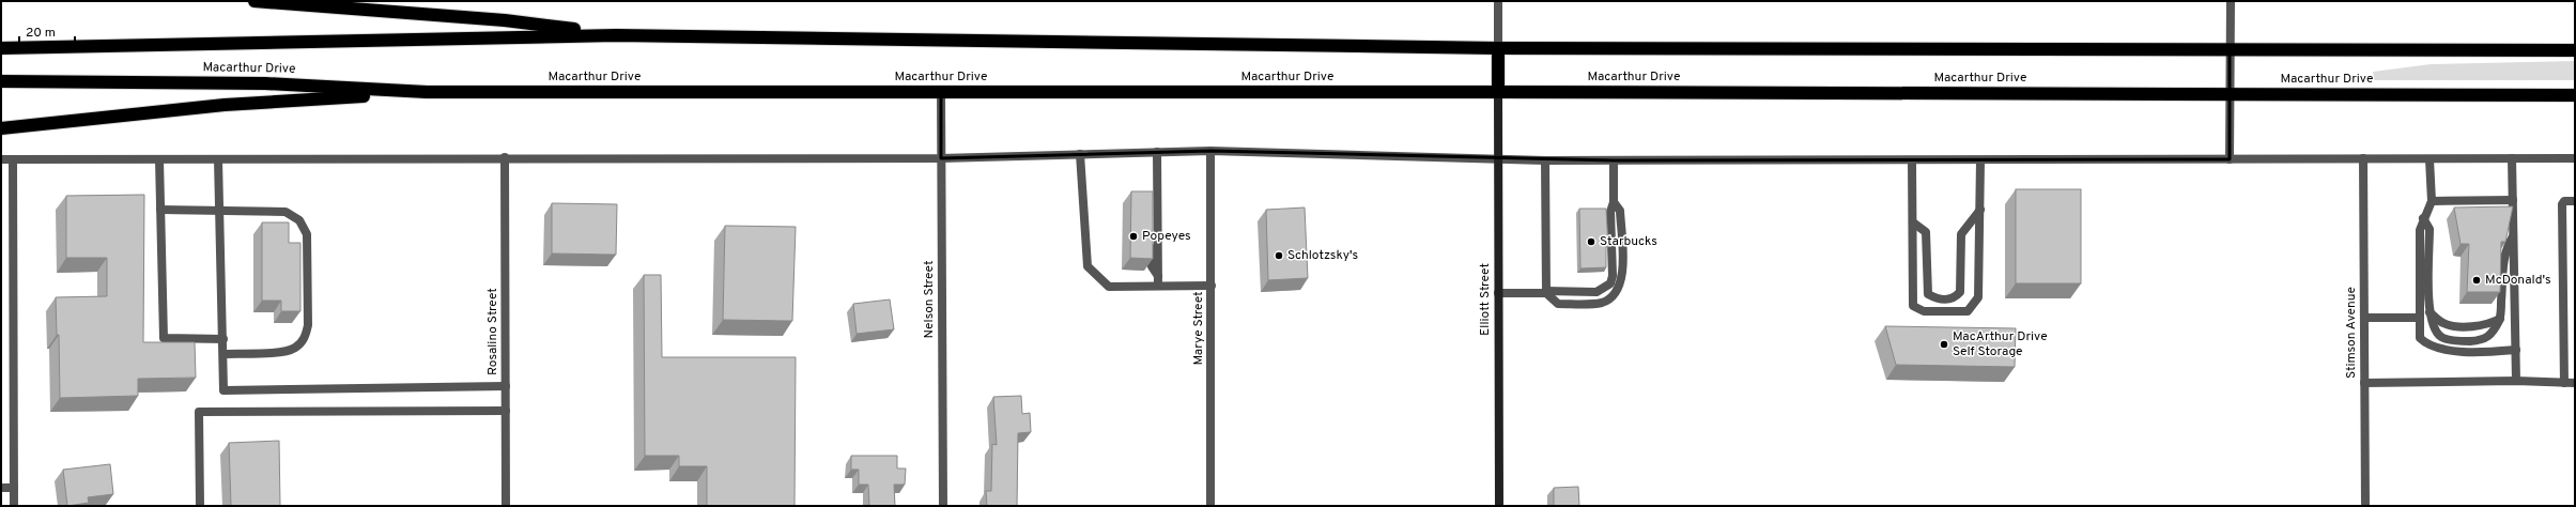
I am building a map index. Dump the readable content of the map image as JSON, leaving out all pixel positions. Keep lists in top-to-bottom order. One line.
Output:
{"streets":{"highway":["Macarthur Drive"],"street":["Nelson Street","Elliott Street","Marye Street","Rosalino Street","Stimson Avenue"]},"crossings":[["Macarthur Drive","Nelson Street"],["Macarthur Drive","Elliott Street"]],"places":["Popeyes","Starbucks","Schlotzsky's","McDonald's","MacArthur Drive Self Storage"],"scale_bar":"20 m"}
